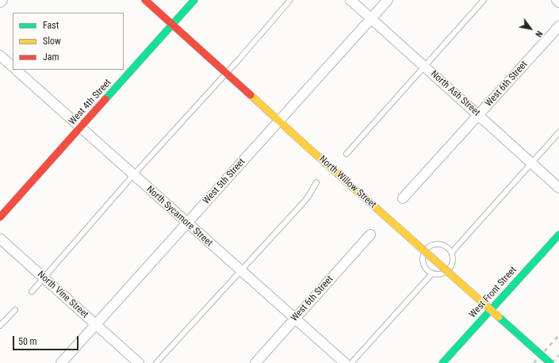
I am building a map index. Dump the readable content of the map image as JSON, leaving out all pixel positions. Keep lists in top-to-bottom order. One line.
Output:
{"streets":{"main road":["West 4th Street","North Willow Street","West Front Street"],"street":["West 6th Street","North Ash Street","West 5th Street","North Sycamore Street","North Vine Street"]},"crossings":[["West 6th Street","North Ash Street"],["West 6th Street","North Sycamore Street"],["North Ash Street","West 5th Street"],["West 4th Street","North Willow Street"],["West 4th Street","North Sycamore Street"],["West 5th Street","North Willow Street"],["West 5th Street","North Sycamore Street"],["West 5th Street","North Vine Street"]],"legend":["Fast","Slow","Jam"],"scale_bar":"50 m","north":"bottom right"}
